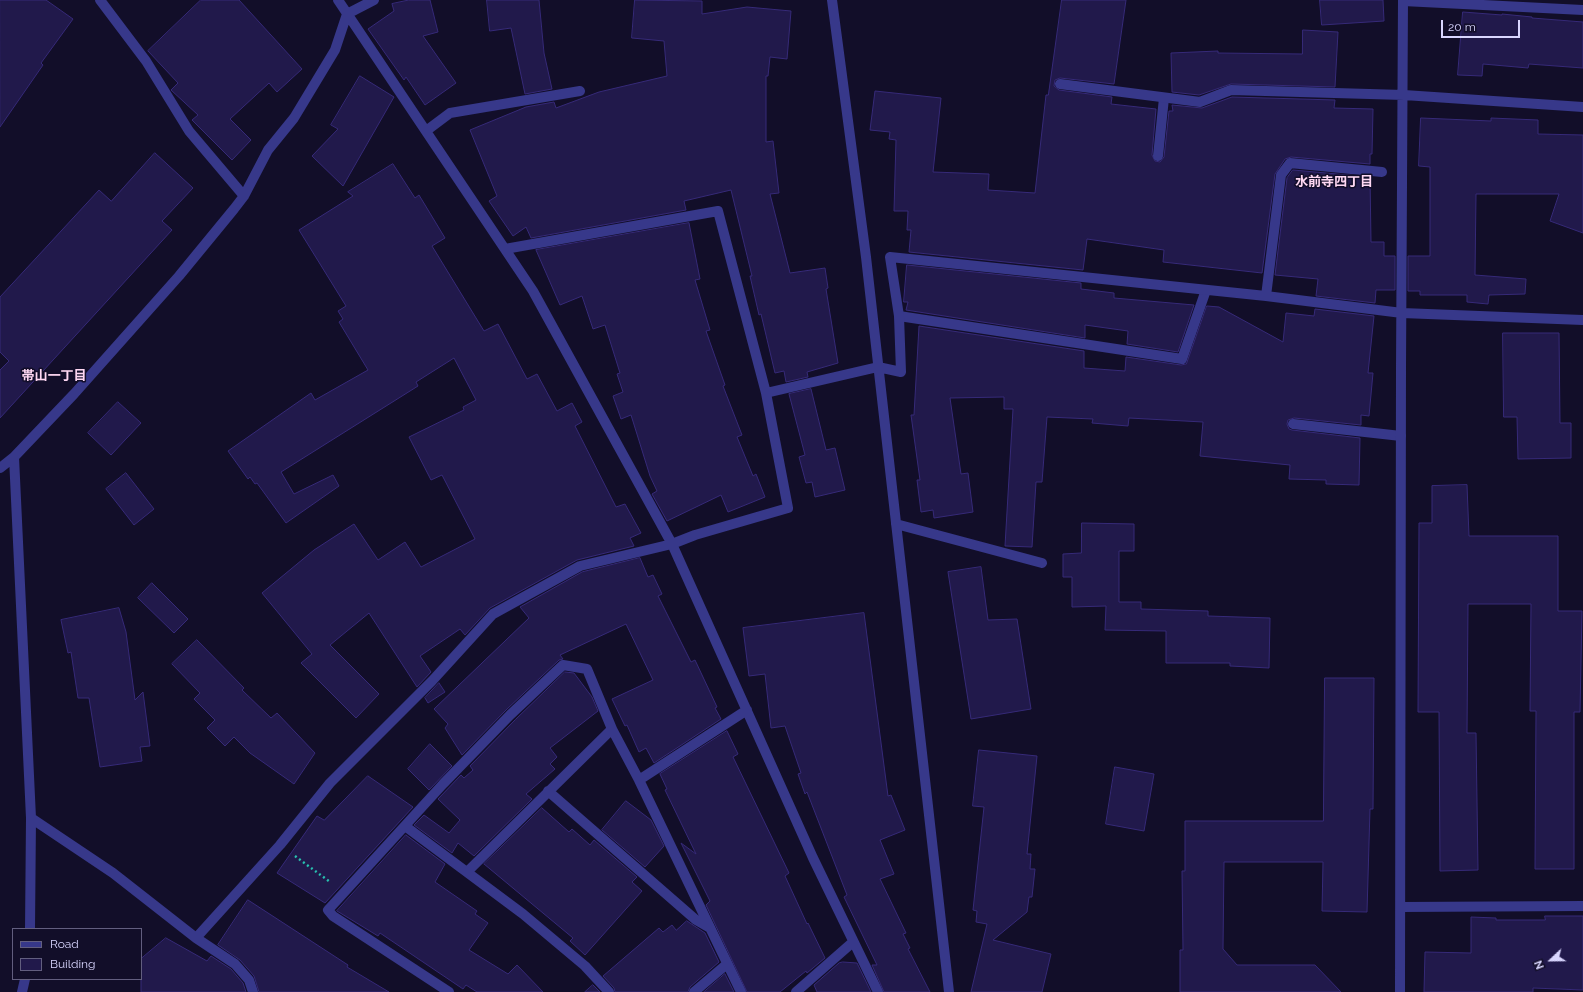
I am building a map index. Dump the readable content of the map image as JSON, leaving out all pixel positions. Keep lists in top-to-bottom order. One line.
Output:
{"districts":["水前寺四丁目","帯山一丁目"],"legend":["Road","Building"],"scale_bar":"20 m","north":"left"}
